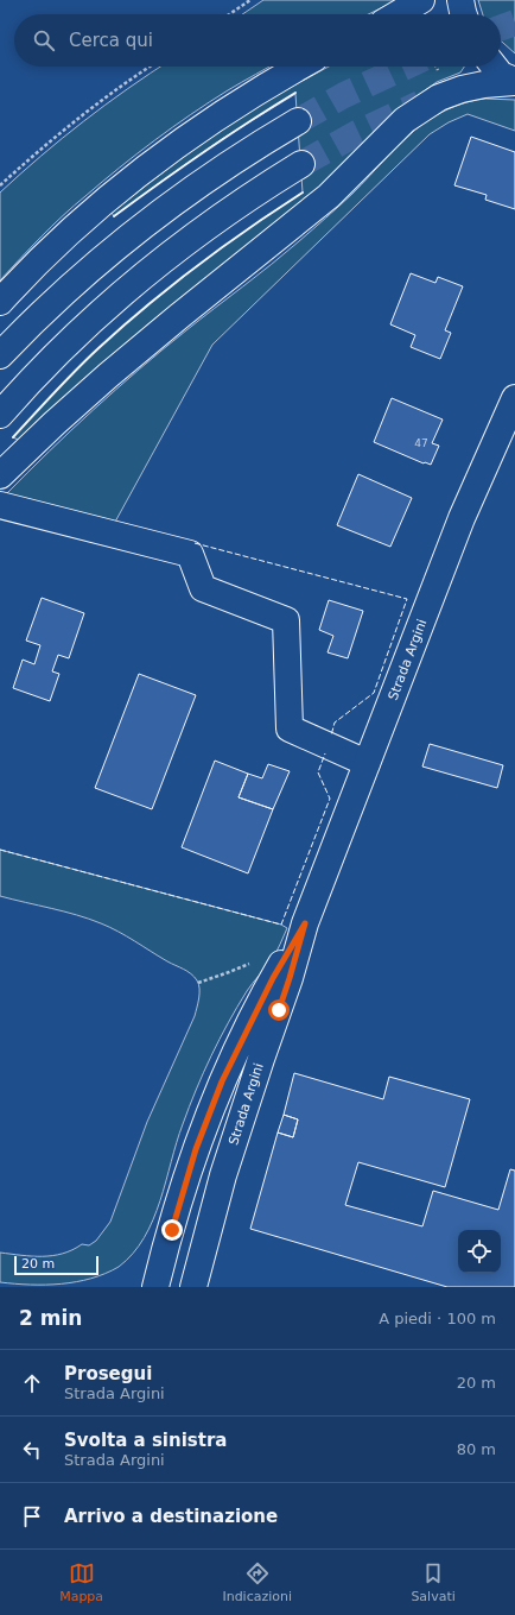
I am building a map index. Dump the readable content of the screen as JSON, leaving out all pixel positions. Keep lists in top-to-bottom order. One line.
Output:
{"streets":{"main road":["Strada Argini"]},"house_numbers":["47"],"scale_bar":"20 m","page":{"search":"Cerca qui","scale":"20 m","heading":["2 min","A piedi · 100 m"],"list":[["Prosegui","Strada Argini","20 m"],["Svolta a sinistra","Strada Argini","80 m"],"Arrivo a destinazione"],"nav":["Mappa","Indicazioni","Salvati"]}}
